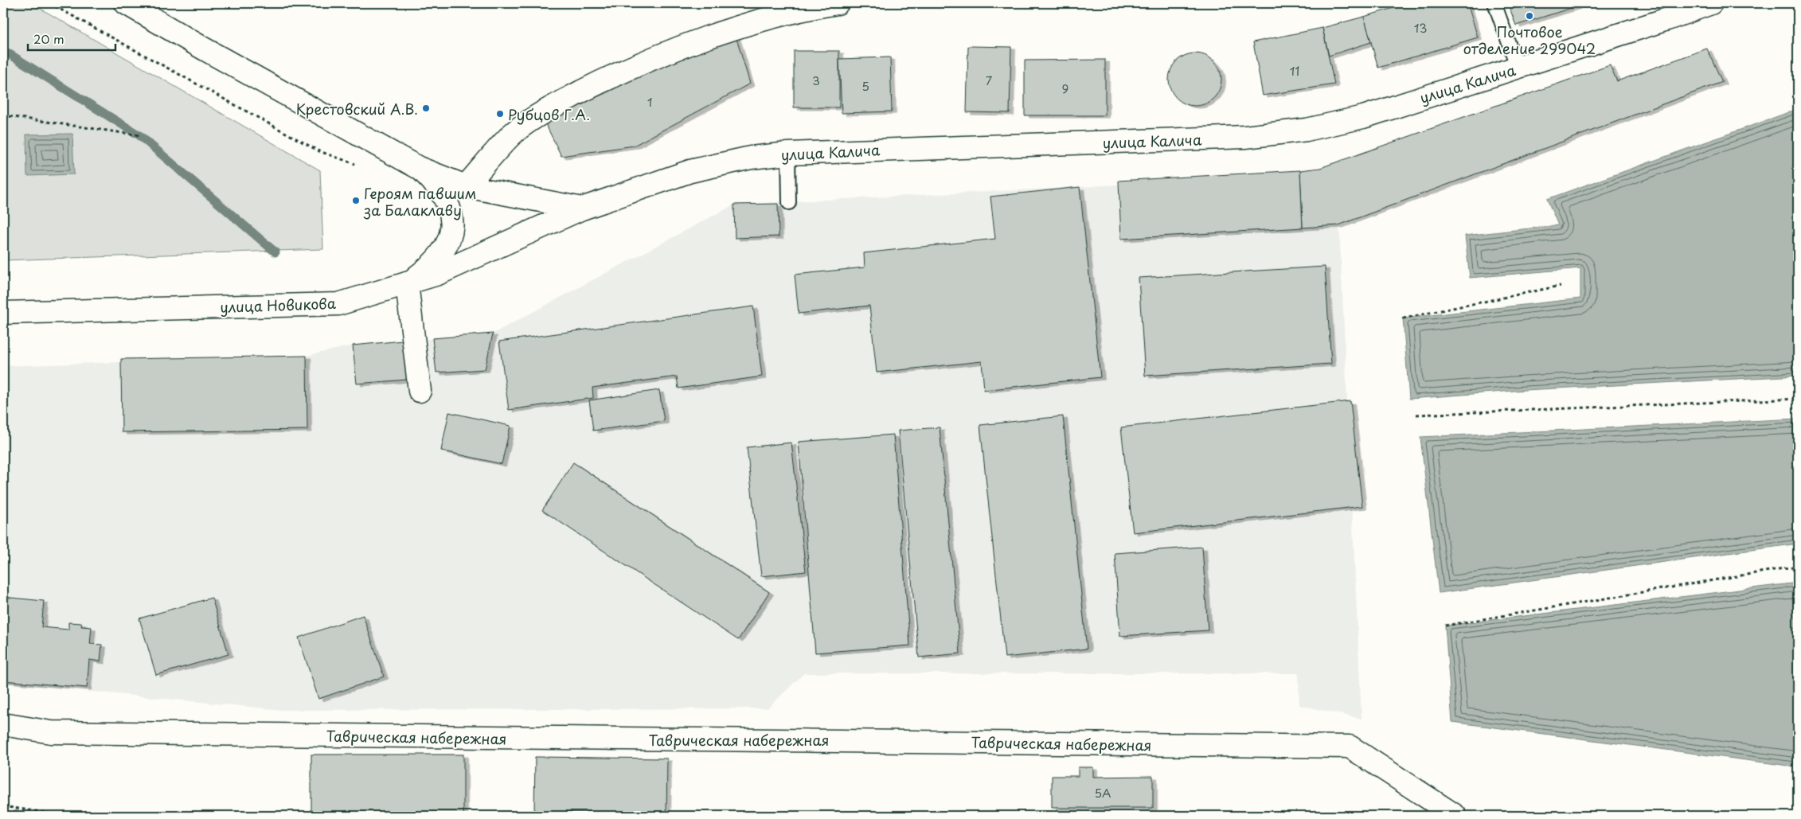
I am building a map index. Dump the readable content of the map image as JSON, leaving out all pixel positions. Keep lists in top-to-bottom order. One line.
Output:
{"streets":{"main road":["улица Калича","улица Новикова","Таврическая набережная"]},"crossings":[["улица Калича","улица Новикова"]],"places":["Почтовое отделение 299042","Крестовский А.В.","Рубцов Г.А.","Героям павшим за Балаклаву"],"house_numbers":["13","11","3","7","5","9","1","5А"],"scale_bar":"20 m"}
